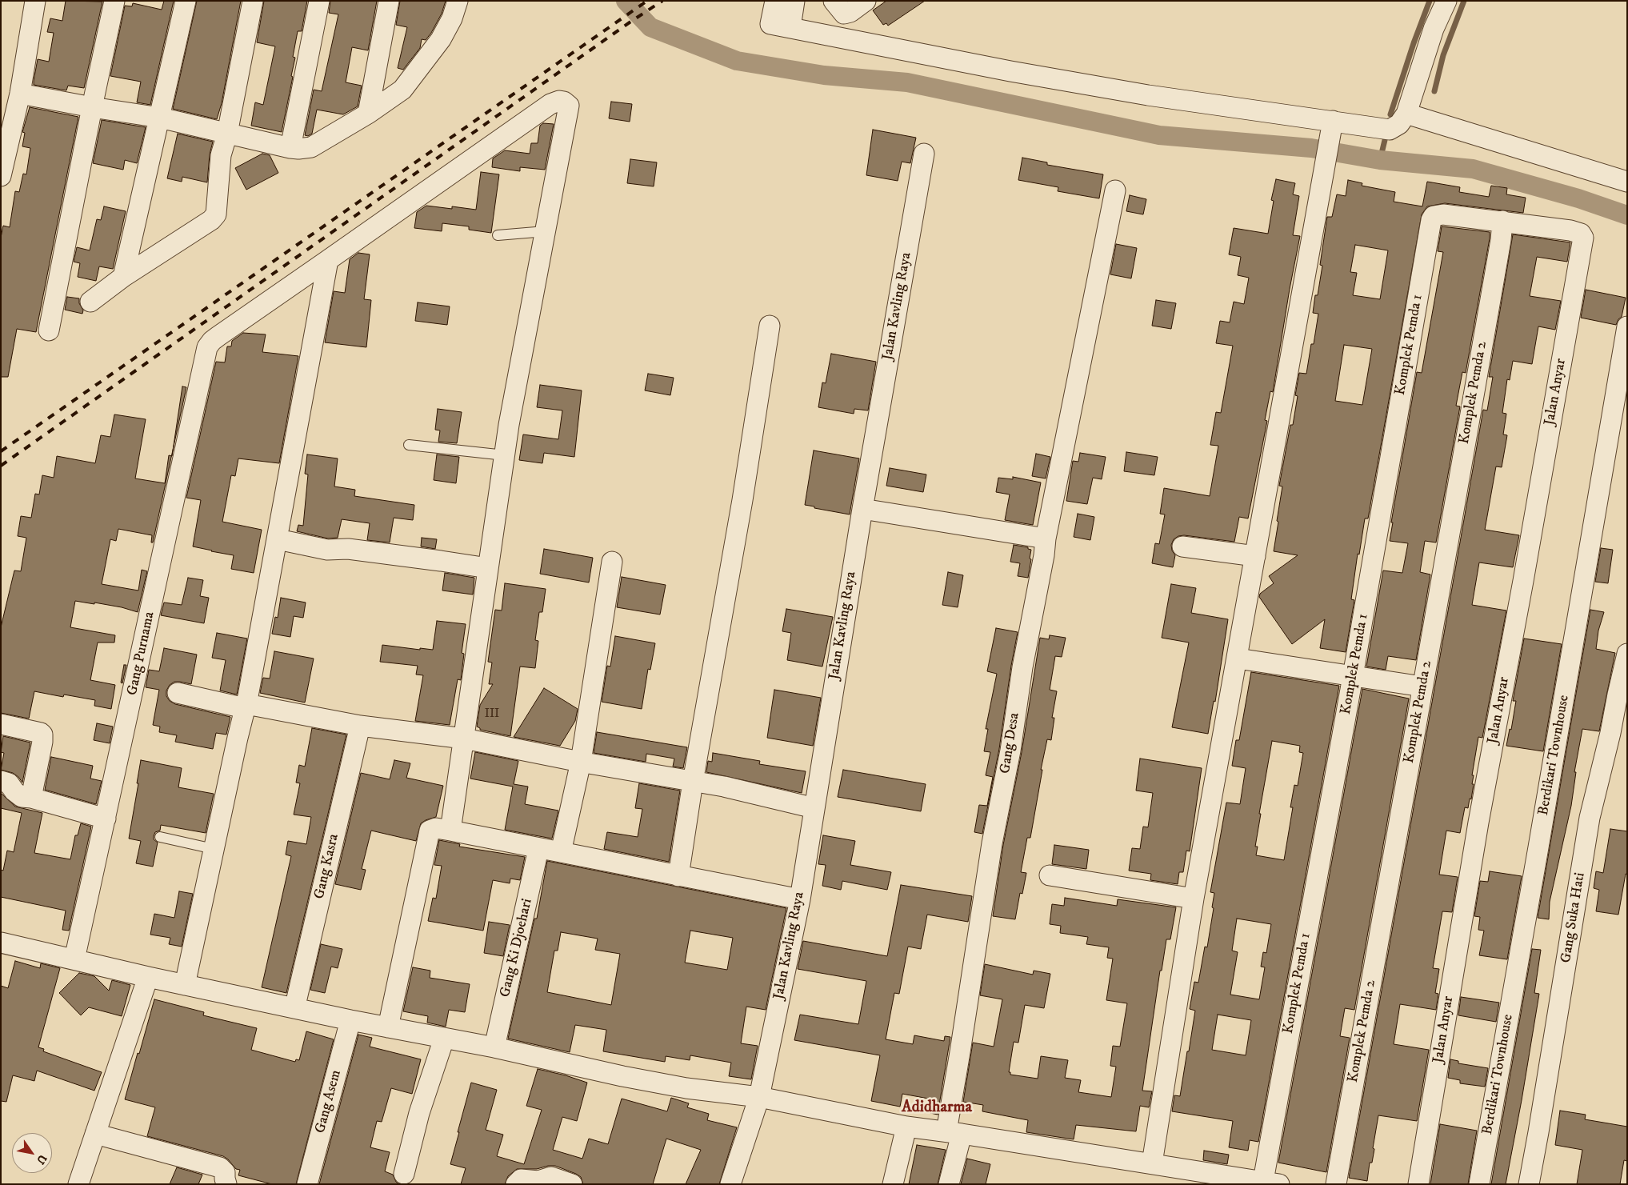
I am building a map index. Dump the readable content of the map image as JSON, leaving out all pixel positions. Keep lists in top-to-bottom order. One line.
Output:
{"streets":{"street":["Jalan Kavling Raya","Komplek Pemda 1","Jalan Anyar","Komplek Pemda 2","Gang Purnama","Gang Desa","Berdikari Townhouse","Gang Kasra","Gang Suka Hati","Gang Ki Djoehari","Gang Asem"]},"crossings":[["Komplek Pemda 1","Jalan Anyar"],["Komplek Pemda 1","Komplek Pemda 2"],["Jalan Anyar","Komplek Pemda 2"]],"districts":["Adidharma"],"house_numbers":["III"],"north":"bottom right"}
